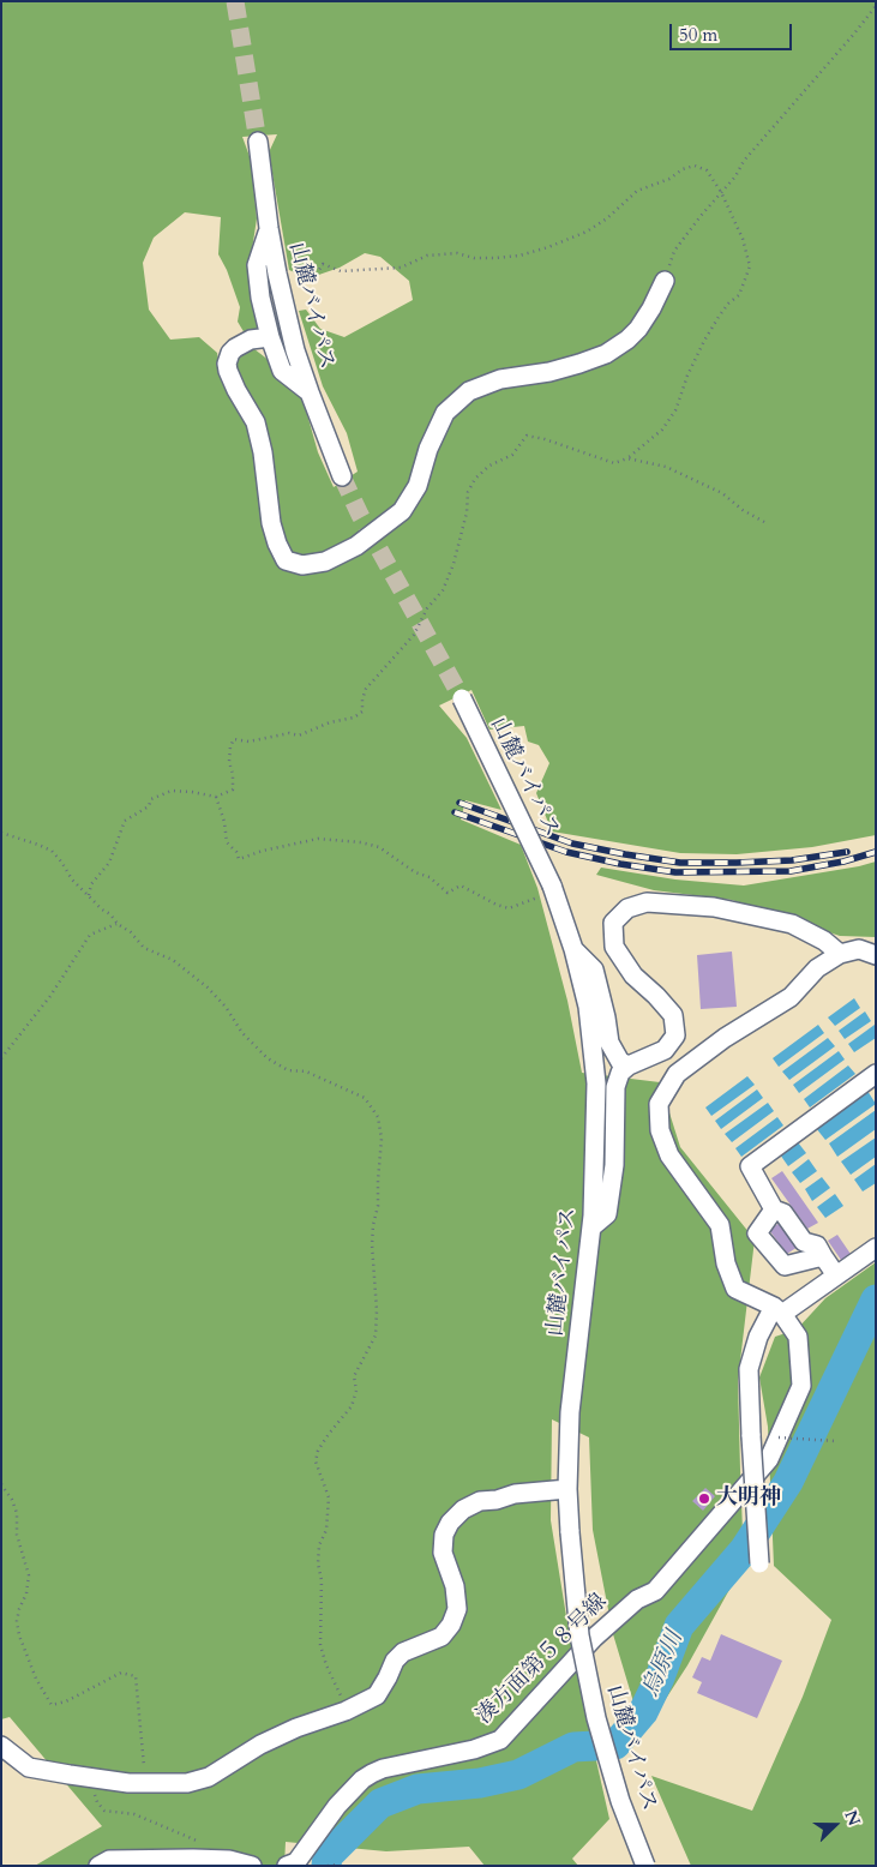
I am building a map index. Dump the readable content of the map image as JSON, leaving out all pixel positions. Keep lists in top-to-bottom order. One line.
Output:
{"streets":{"street":["山麓バイパス","湊方面第５８号線"]},"water":["烏原川"],"places":["大明神"],"scale_bar":"50 m","north":"right"}
